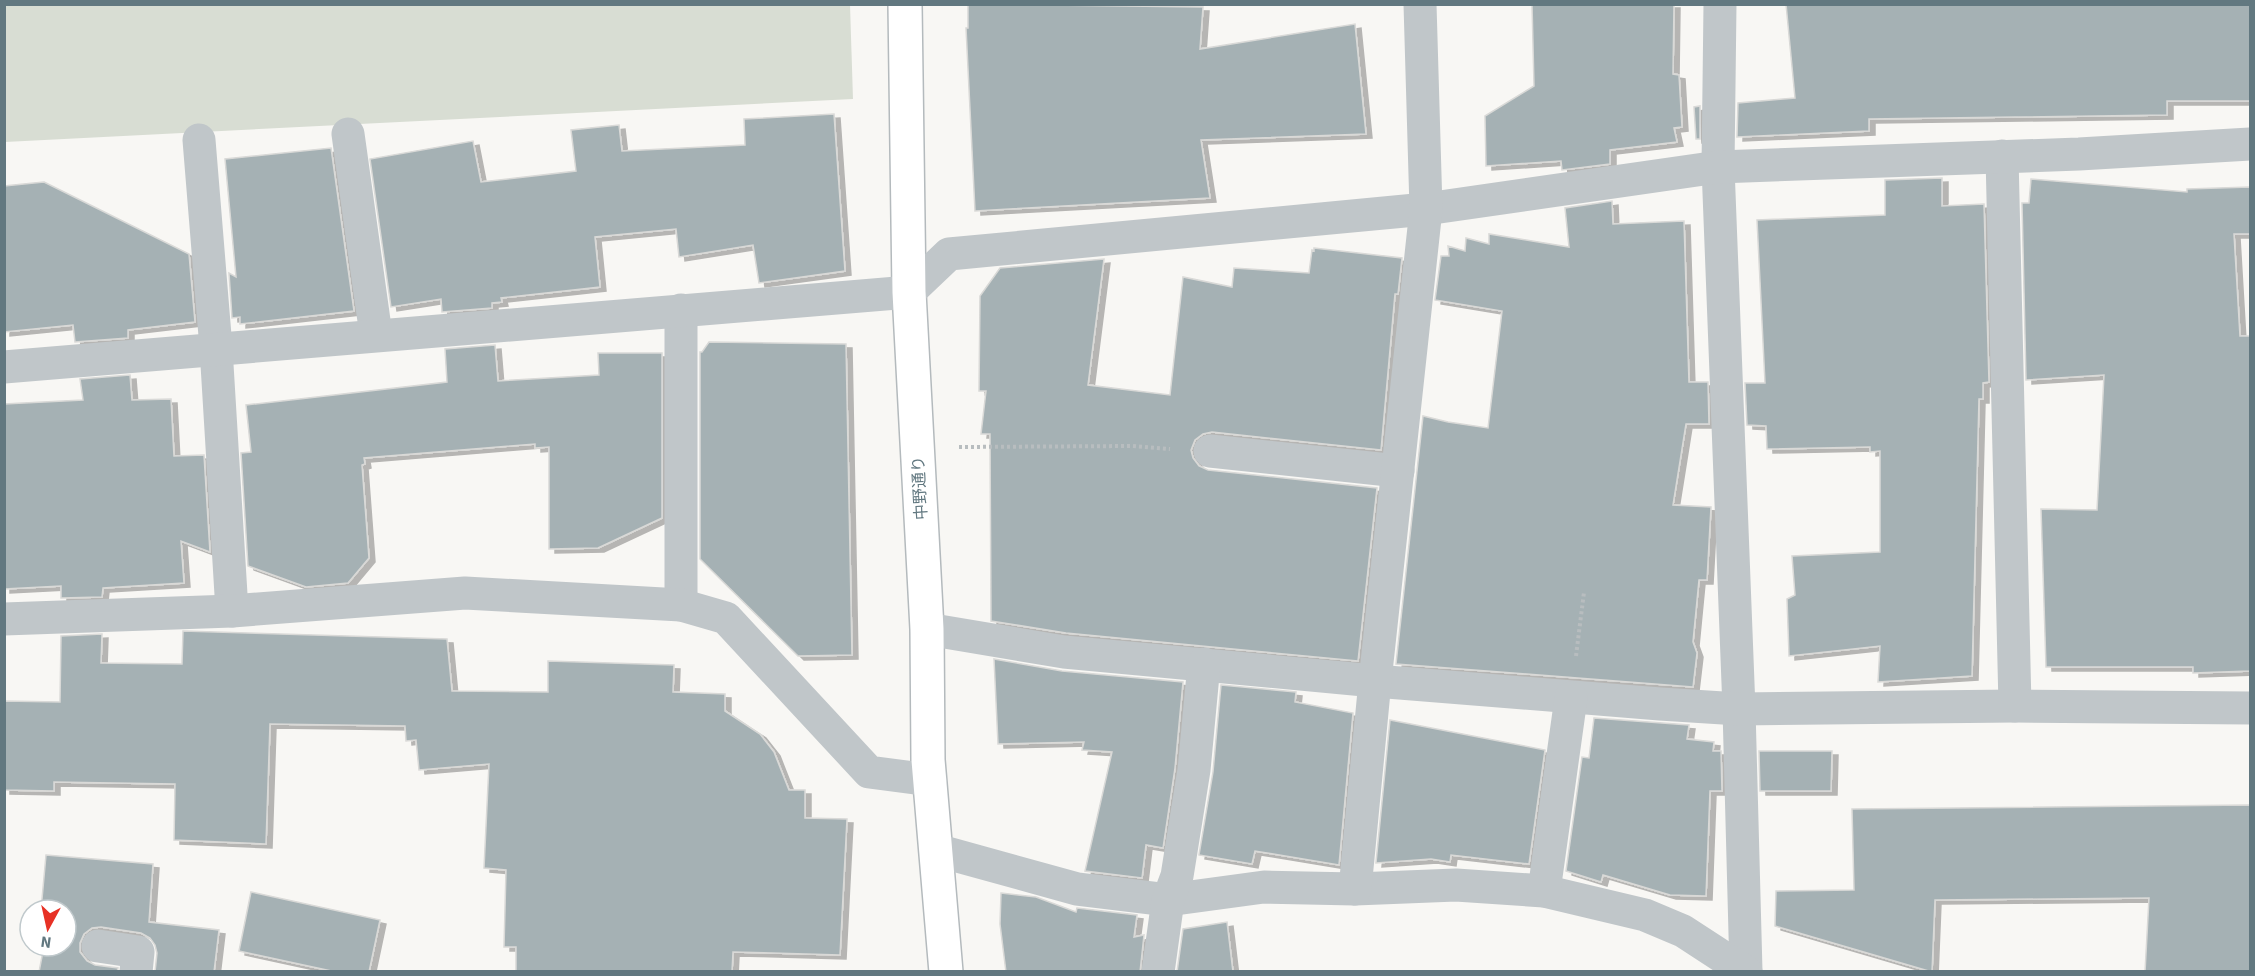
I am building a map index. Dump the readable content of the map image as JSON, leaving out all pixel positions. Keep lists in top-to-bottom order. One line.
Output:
{"streets":{"main road":["中野通り"]},"north":"bottom"}
